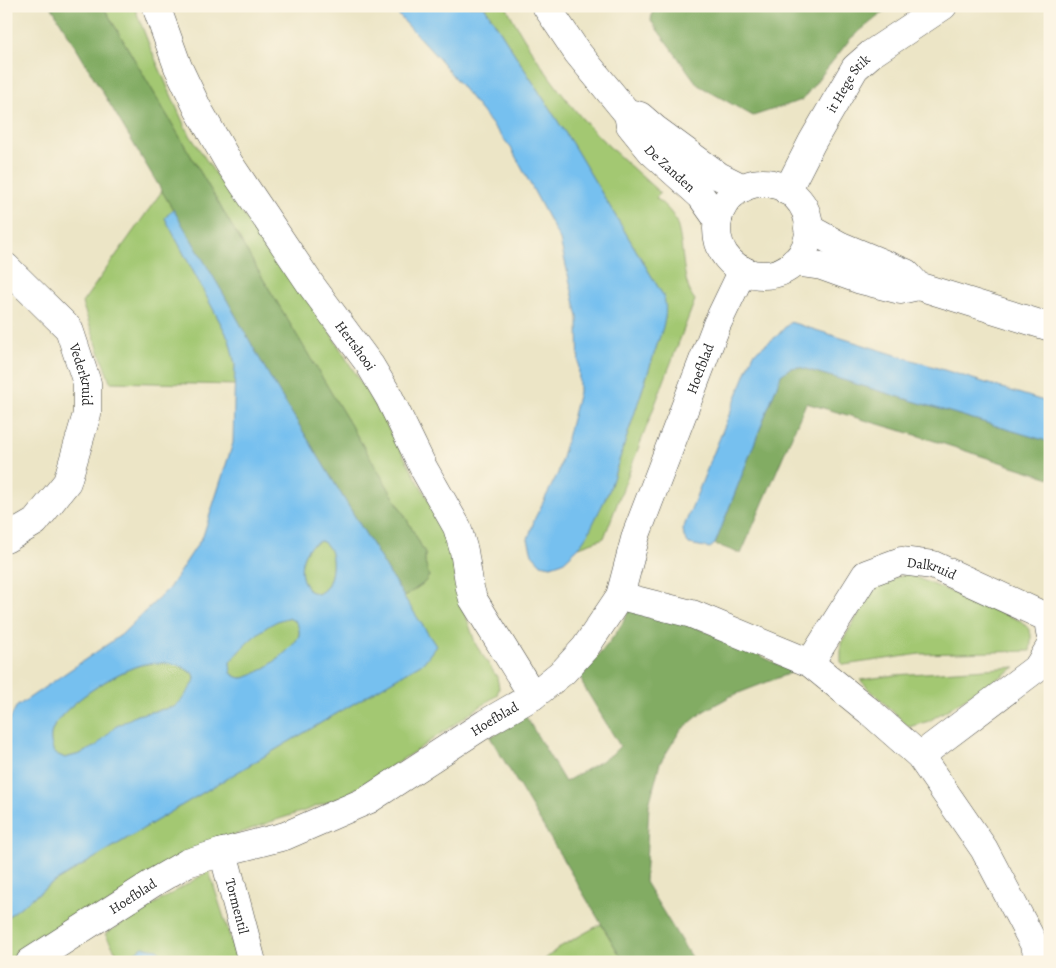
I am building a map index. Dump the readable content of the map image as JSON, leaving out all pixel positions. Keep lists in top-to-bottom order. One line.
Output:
{"streets":{"street":["it Hege Stik","De Zanden","Hertshooi","Hoefblad","Vederkruid","Dalkruid","Tormentil"]},"crossings":[["it Hege Stik","De Zanden"],["it Hege Stik","Hoefblad"],["De Zanden","Hoefblad"],["Hertshooi","Hoefblad"],["Hoefblad","Tormentil"]]}
